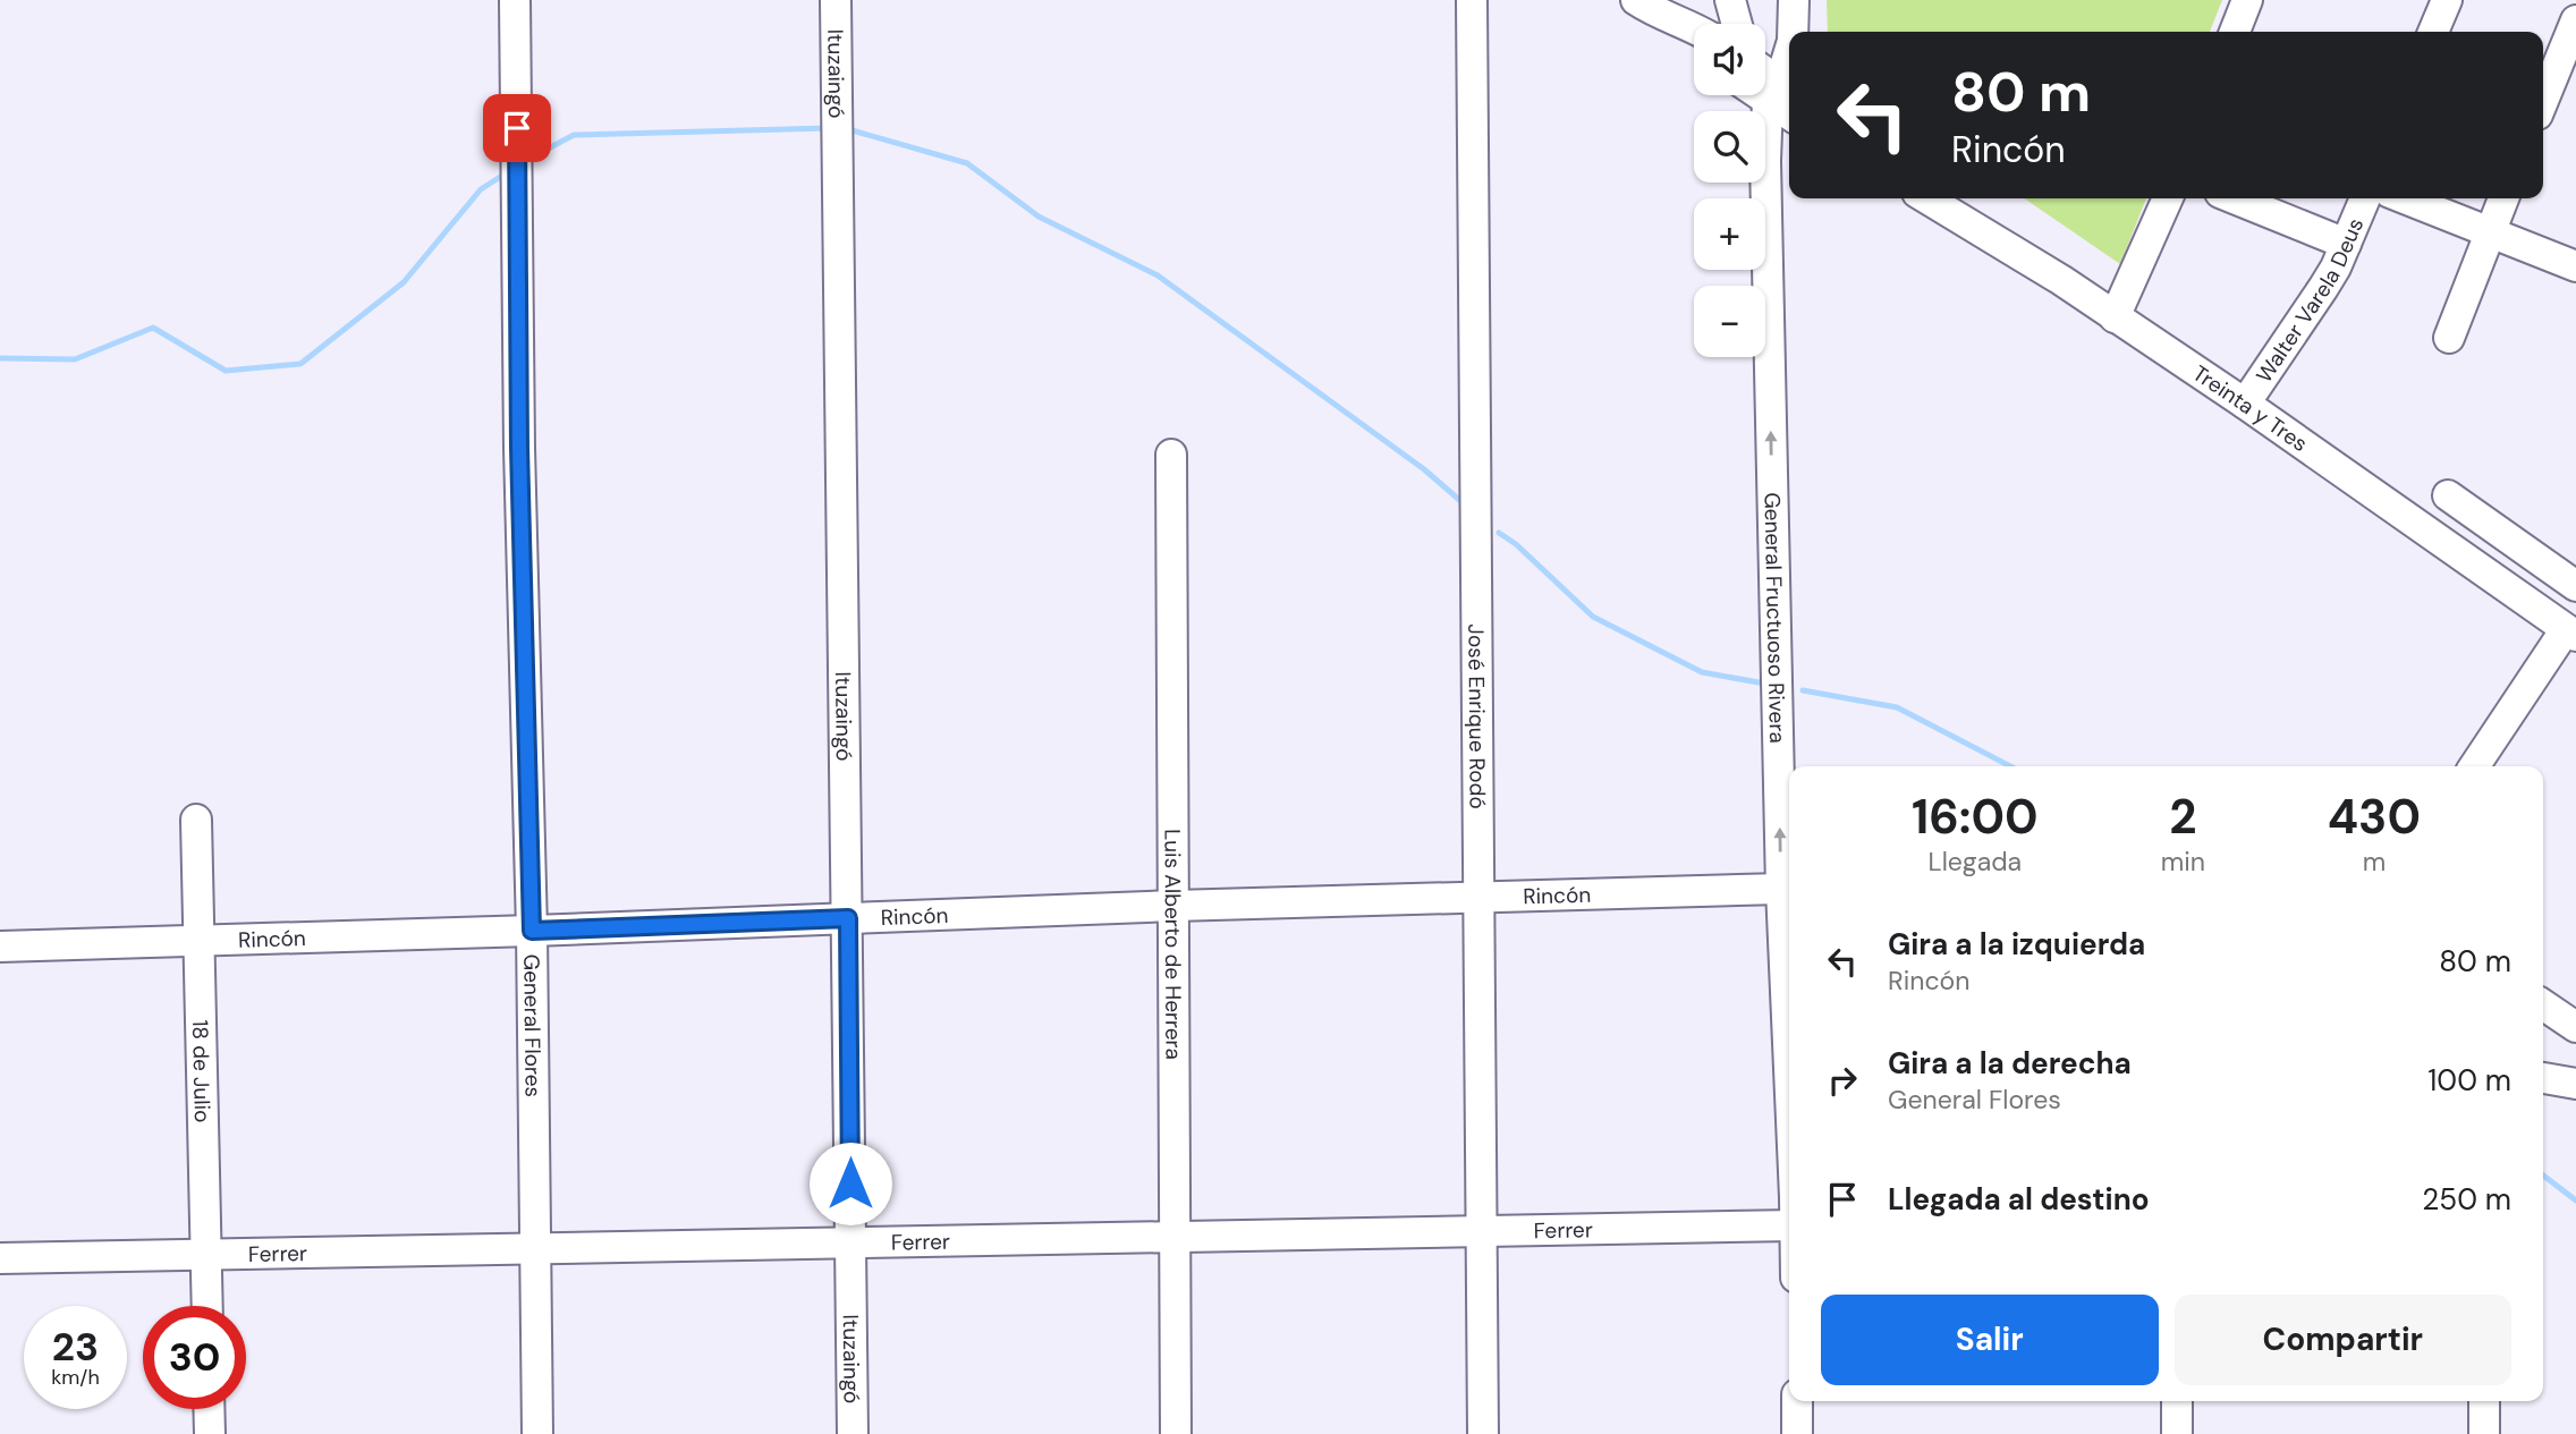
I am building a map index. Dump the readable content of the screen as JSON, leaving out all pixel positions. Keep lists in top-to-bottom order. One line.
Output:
{"streets":{"street":["Ituzaingó","Walter Varela Deus","Treinta y Tres","General Fructuoso Rivera","José Enrique Rodó","Rincón","Luis Alberto de Herrera","General Flores","18 de Julio","Ferrer"]},"crossings":[["Ituzaingó","Rincón"],["Ituzaingó","Ferrer"],["Walter Varela Deus","Treinta y Tres"],["General Fructuoso Rivera","Rincón"],["José Enrique Rodó","Rincón"],["José Enrique Rodó","Ferrer"],["Rincón","Luis Alberto de Herrera"],["Rincón","General Flores"],["Rincón","18 de Julio"],["Luis Alberto de Herrera","Ferrer"],["General Flores","Ferrer"],["18 de Julio","Ferrer"]],"one_way":["General Fructuoso Rivera"],"page":{"map_buttons":["+","−"],"turn":["80 m","Rincón"],"eta":["16:00","Llegada","2","min","430","m"],"list":[{"name":"Gira a la izquierda","note":"Rincón","value":"80 m"},{"name":"Gira a la derecha","note":"General Flores","value":"100 m"},{"name":"Llegada al destino","value":"250 m"}],"buttons":["Salir","Compartir"],"speed":"23 km/h","limit":"30"}}
